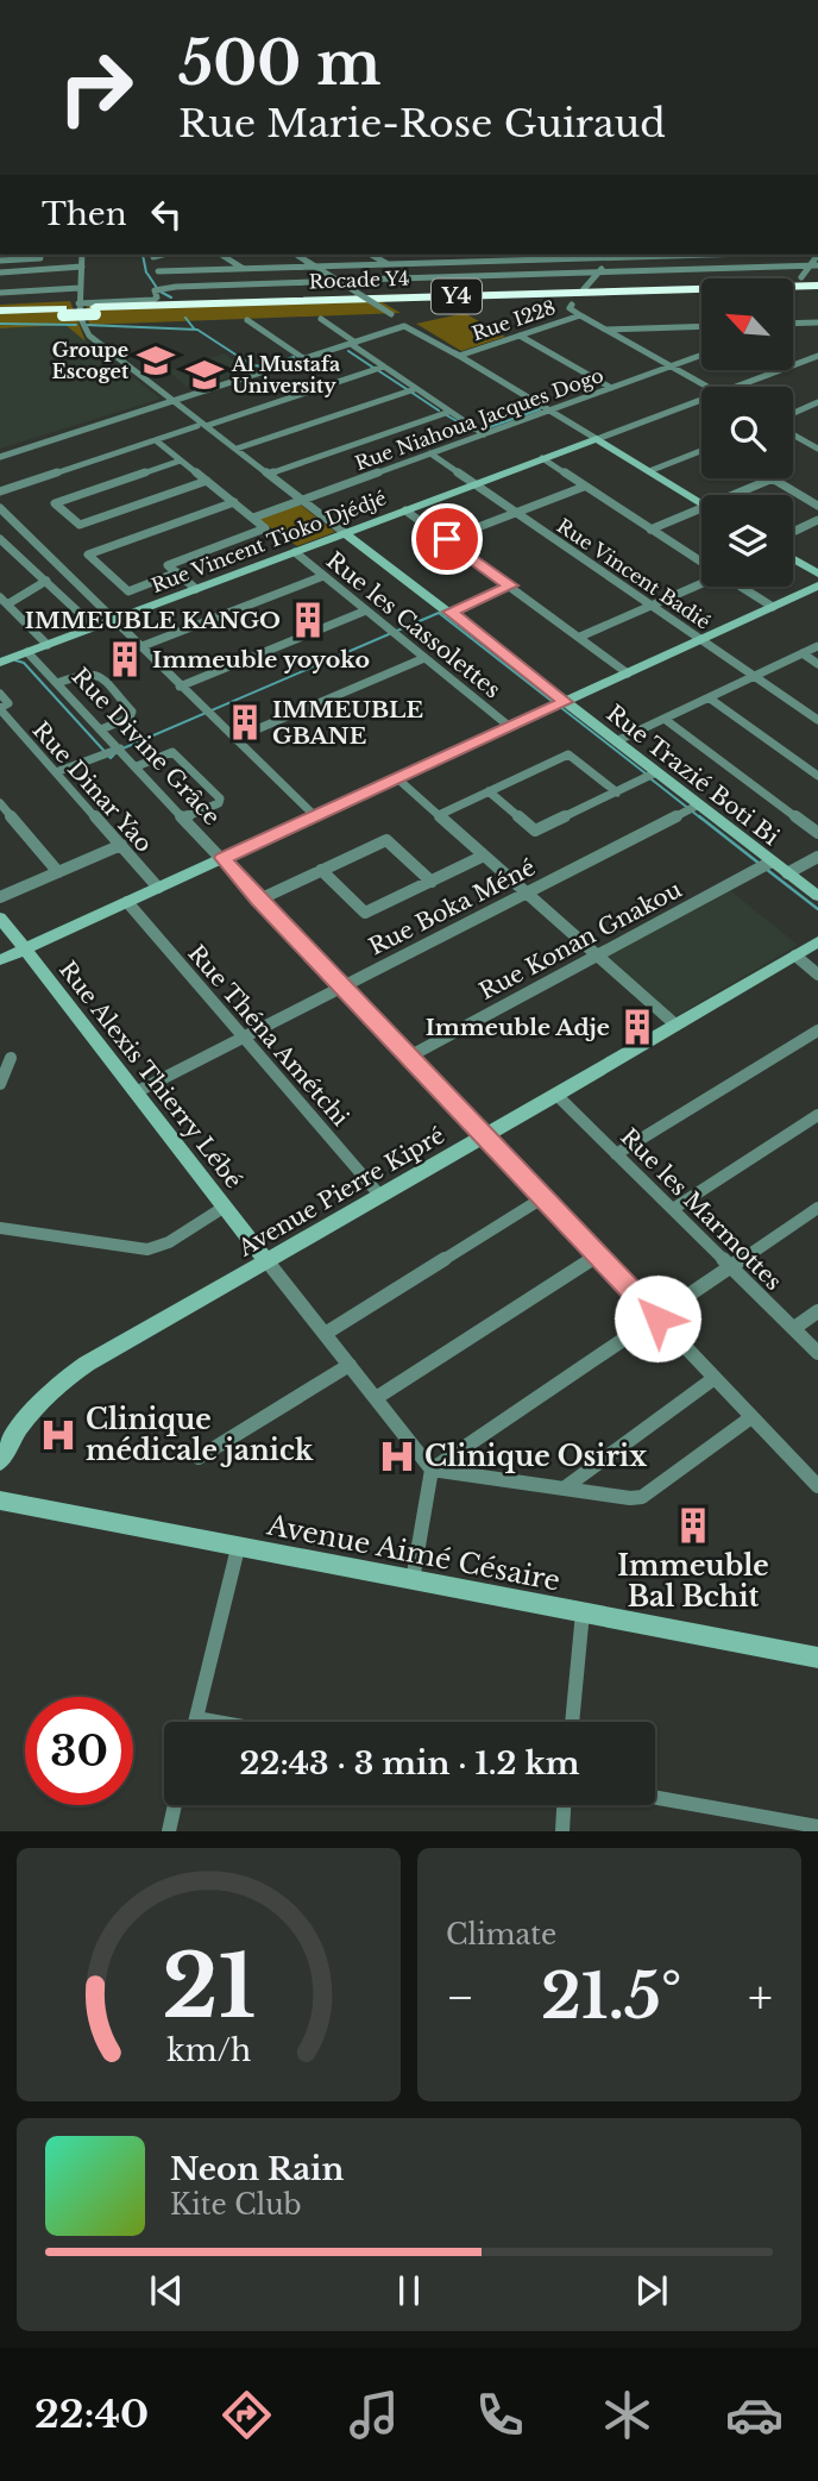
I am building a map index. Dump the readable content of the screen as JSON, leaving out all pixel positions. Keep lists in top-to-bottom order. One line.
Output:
{"streets":{"highway":["Rocade Y4","Y4"],"street":["Rue I228","Rue Niahoua Jacques Dogo","Rue Vincent Tioko Djédjé","Rue Vincent Badié","Rue les Cassolettes","Rue Divine Grâce","Rue Trazié Boti Bi","Rue Dinar Yao","Rue Boka Méné","Rue Konan Gnakou","Rue Théna Amétchi","Rue Alexis Thierry Lébé","Avenue Pierre Kipré","Rue les Marmottes","Avenue Aimé Césaire"]},"crossings":[["Rue Niahoua Jacques Dogo","Rue Vincent Badié"],["Rue Vincent Tioko Djédjé","Rue Vincent Badié"],["Rue Vincent Tioko Djédjé","Rue les Cassolettes"],["Rue Vincent Tioko Djédjé","Rue Divine Grâce"],["Rue Vincent Tioko Djédjé","Rue Trazié Boti Bi"],["Rue Divine Grâce","Rue Boka Méné"],["Rue Divine Grâce","Rue Konan Gnakou"],["Rue Divine Grâce","Avenue Pierre Kipré"],["Rue Trazié Boti Bi","Rue Boka Méné"],["Rue Trazié Boti Bi","Rue Konan Gnakou"],["Rue Boka Méné","Rue Théna Amétchi"],["Rue Boka Méné","Rue Alexis Thierry Lébé"],["Rue Théna Amétchi","Avenue Pierre Kipré"],["Rue Alexis Thierry Lébé","Avenue Pierre Kipré"],["Avenue Pierre Kipré","Rue les Marmottes"]],"places":{"school or university":["Groupe Escoget","Al Mustafa University"],"building":["IMMEUBLE KANGO","Immeuble yoyoko","IMMEUBLE GBANE","Immeuble Adje","Immeuble Bal Bchit"],"hospital":["Clinique médicale janick","Clinique Osirix"]},"north":"top left","page":{"turn":["500 m","Rue Marie-Rose Guiraud"],"then":"Then","limit":"30","trip":"22:43 · 3 min · 1.2 km","tile":"Climate","heat":["−","21.5°","+"],"song":["Neon Rain","Kite Club"],"tabs":"22:40","gauge":["21","km/h"]}}
